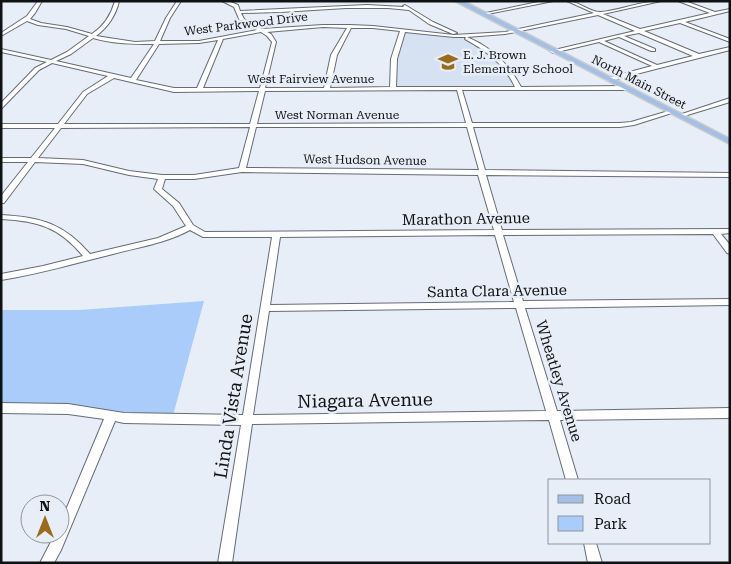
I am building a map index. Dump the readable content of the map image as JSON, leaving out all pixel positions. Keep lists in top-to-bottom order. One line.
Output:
{"streets":{"main road":["North Main Street"],"street":["West Parkwood Drive","West Fairview Avenue","West Norman Avenue","West Hudson Avenue","Marathon Avenue","Santa Clara Avenue","Wheatley Avenue","Linda Vista Avenue","Niagara Avenue"]},"crossings":[["West Parkwood Drive","North Main Street"],["West Fairview Avenue","North Main Street"],["West Fairview Avenue","Wheatley Avenue"],["North Main Street","West Norman Avenue"],["West Norman Avenue","Wheatley Avenue"],["West Hudson Avenue","Wheatley Avenue"],["Marathon Avenue","Wheatley Avenue"],["Marathon Avenue","Linda Vista Avenue"],["Santa Clara Avenue","Wheatley Avenue"],["Santa Clara Avenue","Linda Vista Avenue"],["Wheatley Avenue","Niagara Avenue"],["Linda Vista Avenue","Niagara Avenue"]],"places":{"school or university":["E. J. Brown Elementary School"]},"legend":["Road","Park"],"north":"top"}
